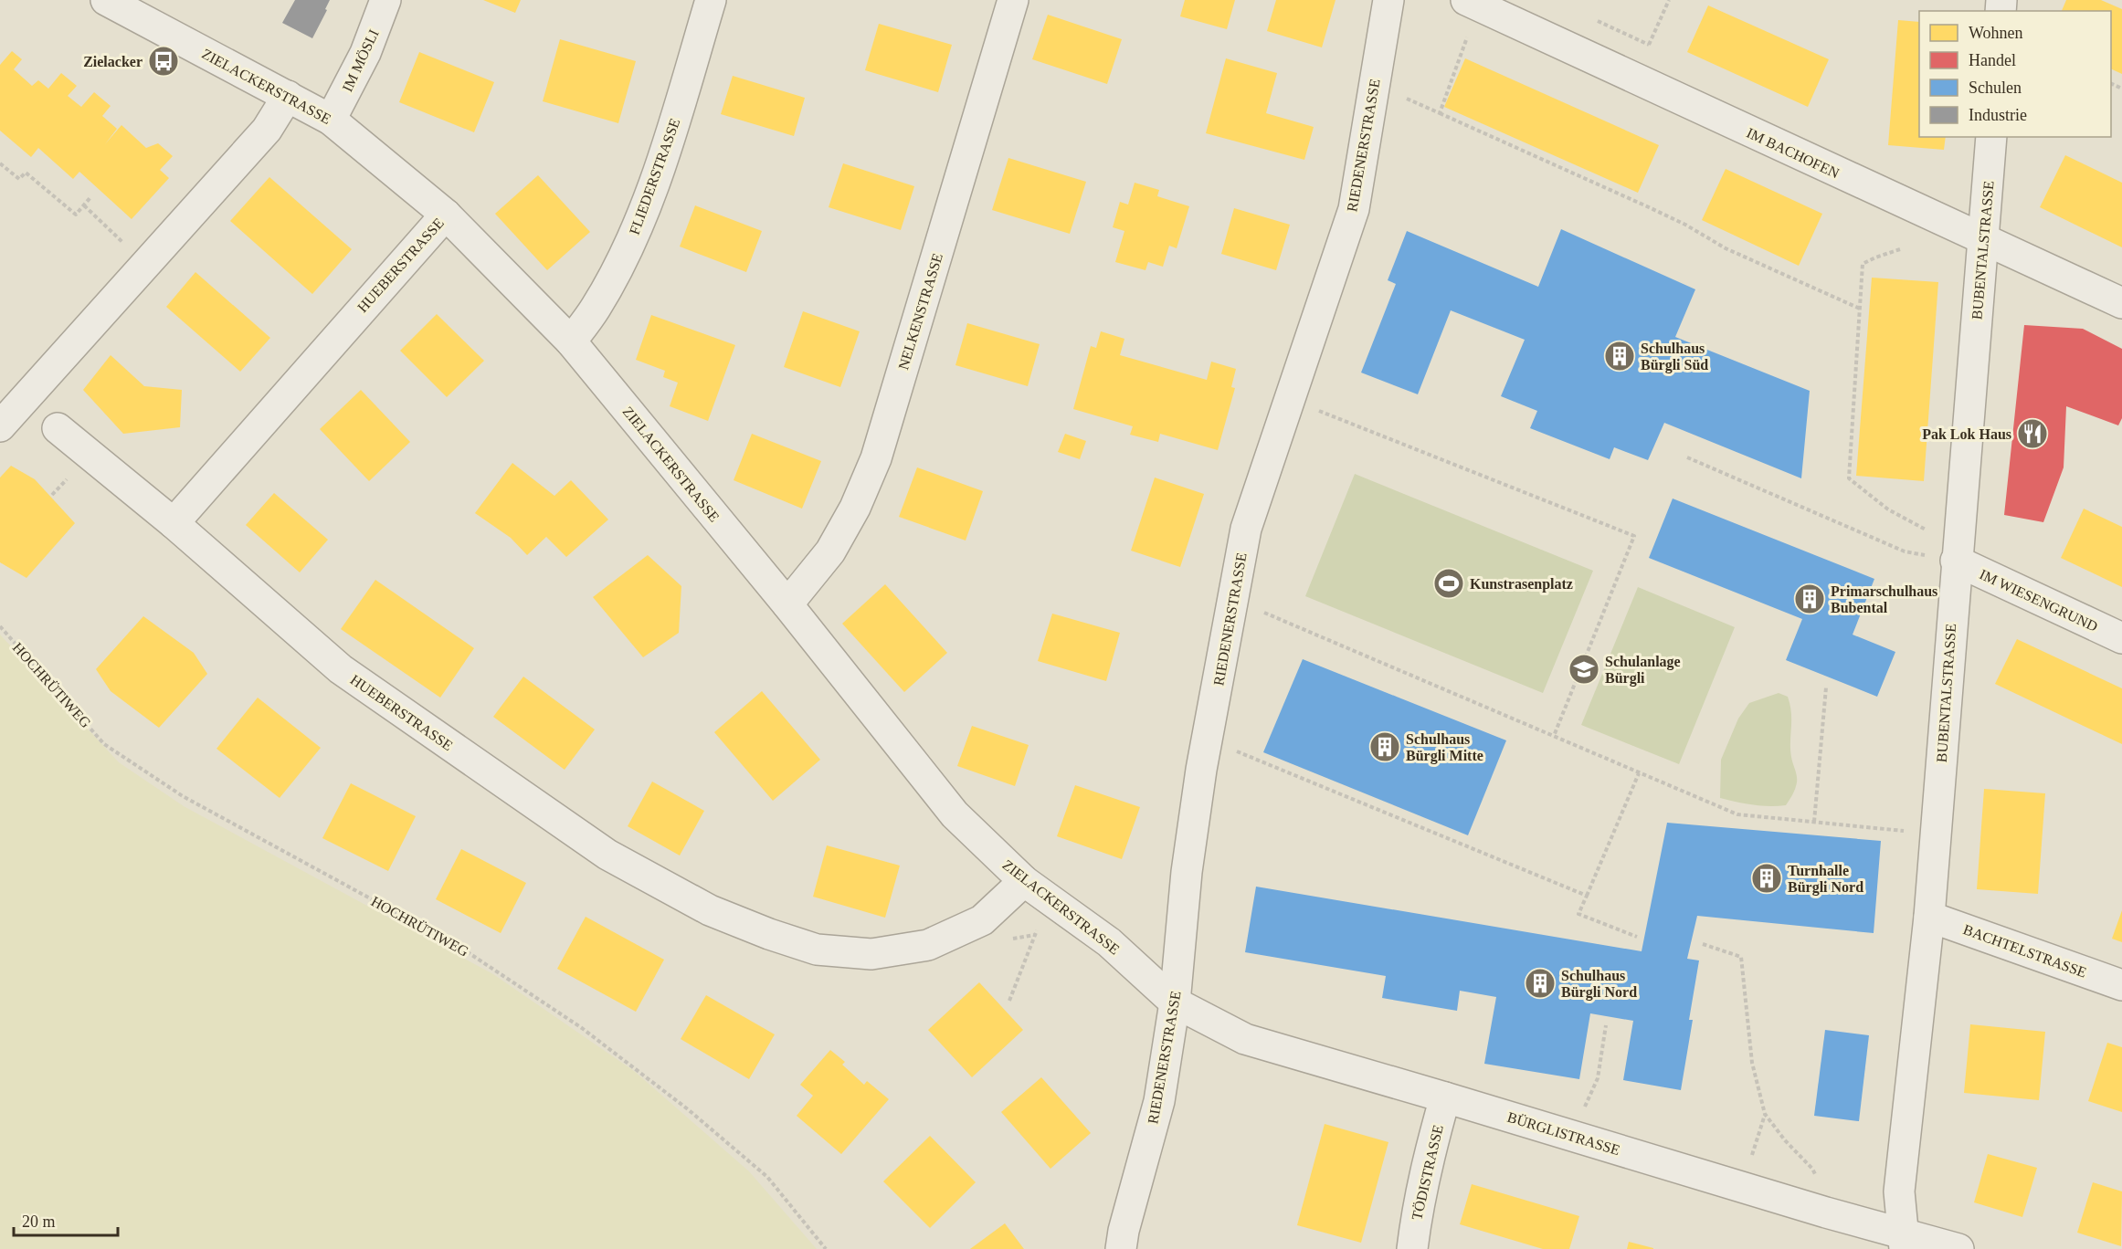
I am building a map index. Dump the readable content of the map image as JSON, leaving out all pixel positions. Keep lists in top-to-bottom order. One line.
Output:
{"streets":{"street":["IM MÖSLI","ZIELACKERSTRASSE","RIEDENERSTRASSE","IM BACHOFEN","FLIEDERSTRASSE","BUBENTALSTRASSE","HUEBERSTRASSE","NELKENSTRASSE","IM WIESENGRUND","BACHTELSTRASSE","BÜRGLISTRASSE","TÖDISTRASSE"],"path":["HOCHRÜTIWEG"]},"crossings":[["IM MÖSLI","ZIELACKERSTRASSE"],["ZIELACKERSTRASSE","RIEDENERSTRASSE"],["ZIELACKERSTRASSE","FLIEDERSTRASSE"],["ZIELACKERSTRASSE","HUEBERSTRASSE"],["ZIELACKERSTRASSE","NELKENSTRASSE"],["ZIELACKERSTRASSE","BÜRGLISTRASSE"],["RIEDENERSTRASSE","BÜRGLISTRASSE"],["IM BACHOFEN","BUBENTALSTRASSE"],["BUBENTALSTRASSE","IM WIESENGRUND"],["BUBENTALSTRASSE","BACHTELSTRASSE"],["BUBENTALSTRASSE","BÜRGLISTRASSE"],["BÜRGLISTRASSE","TÖDISTRASSE"]],"places":{"bus stop":["Zielacker"],"building":["Schulhaus Bürgli Süd","Primarschulhaus Bubental","Schulhaus Bürgli Mitte","Turnhalle Bürgli Nord","Schulhaus Bürgli Nord"],"restaurant":["Pak Lok Haus"],"sports":["Kunstrasenplatz"],"school or university":["Schulanlage Bürgli"]},"legend":["Wohnen","Handel","Schulen","Industrie"],"scale_bar":"20 m"}
